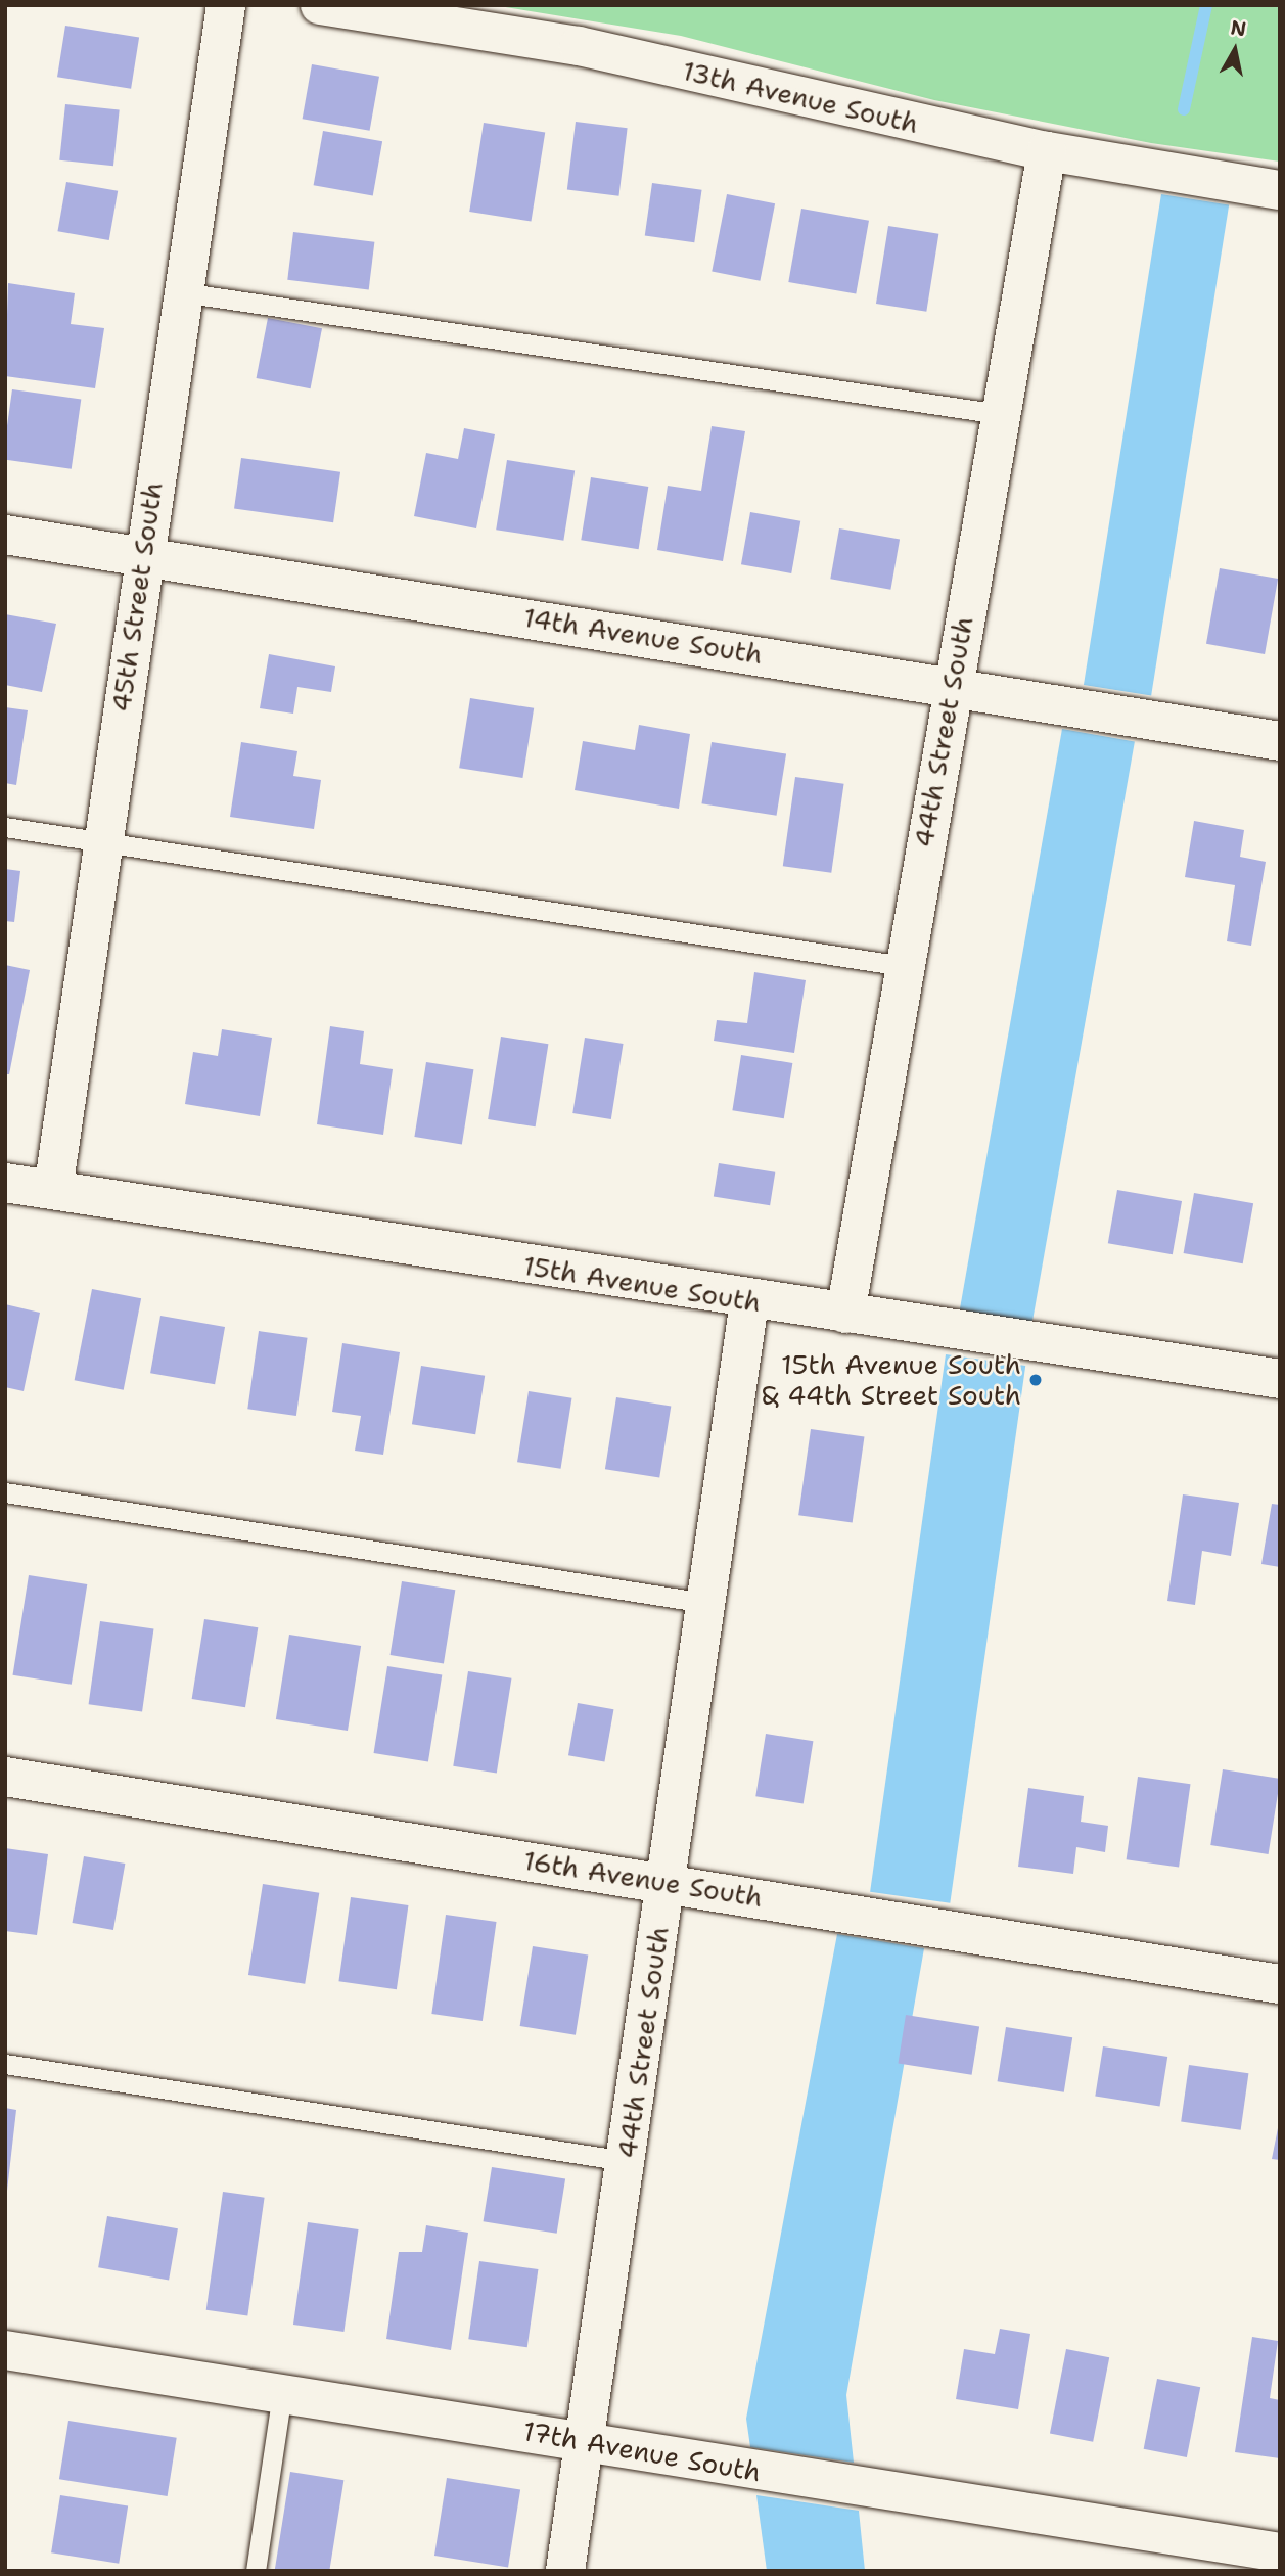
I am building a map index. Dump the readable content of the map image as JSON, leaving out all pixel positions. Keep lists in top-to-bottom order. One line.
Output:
{"streets":{"street":["13th Avenue South","45th Street South","14th Avenue South","44th Street South","15th Avenue South","16th Avenue South","17th Avenue South"]},"crossings":[["13th Avenue South","44th Street South"],["45th Street South","14th Avenue South"],["45th Street South","15th Avenue South"],["14th Avenue South","44th Street South"],["44th Street South","15th Avenue South"],["44th Street South","16th Avenue South"],["44th Street South","17th Avenue South"]],"places":["15th Avenue South & 44th Street South"],"north":"top"}
